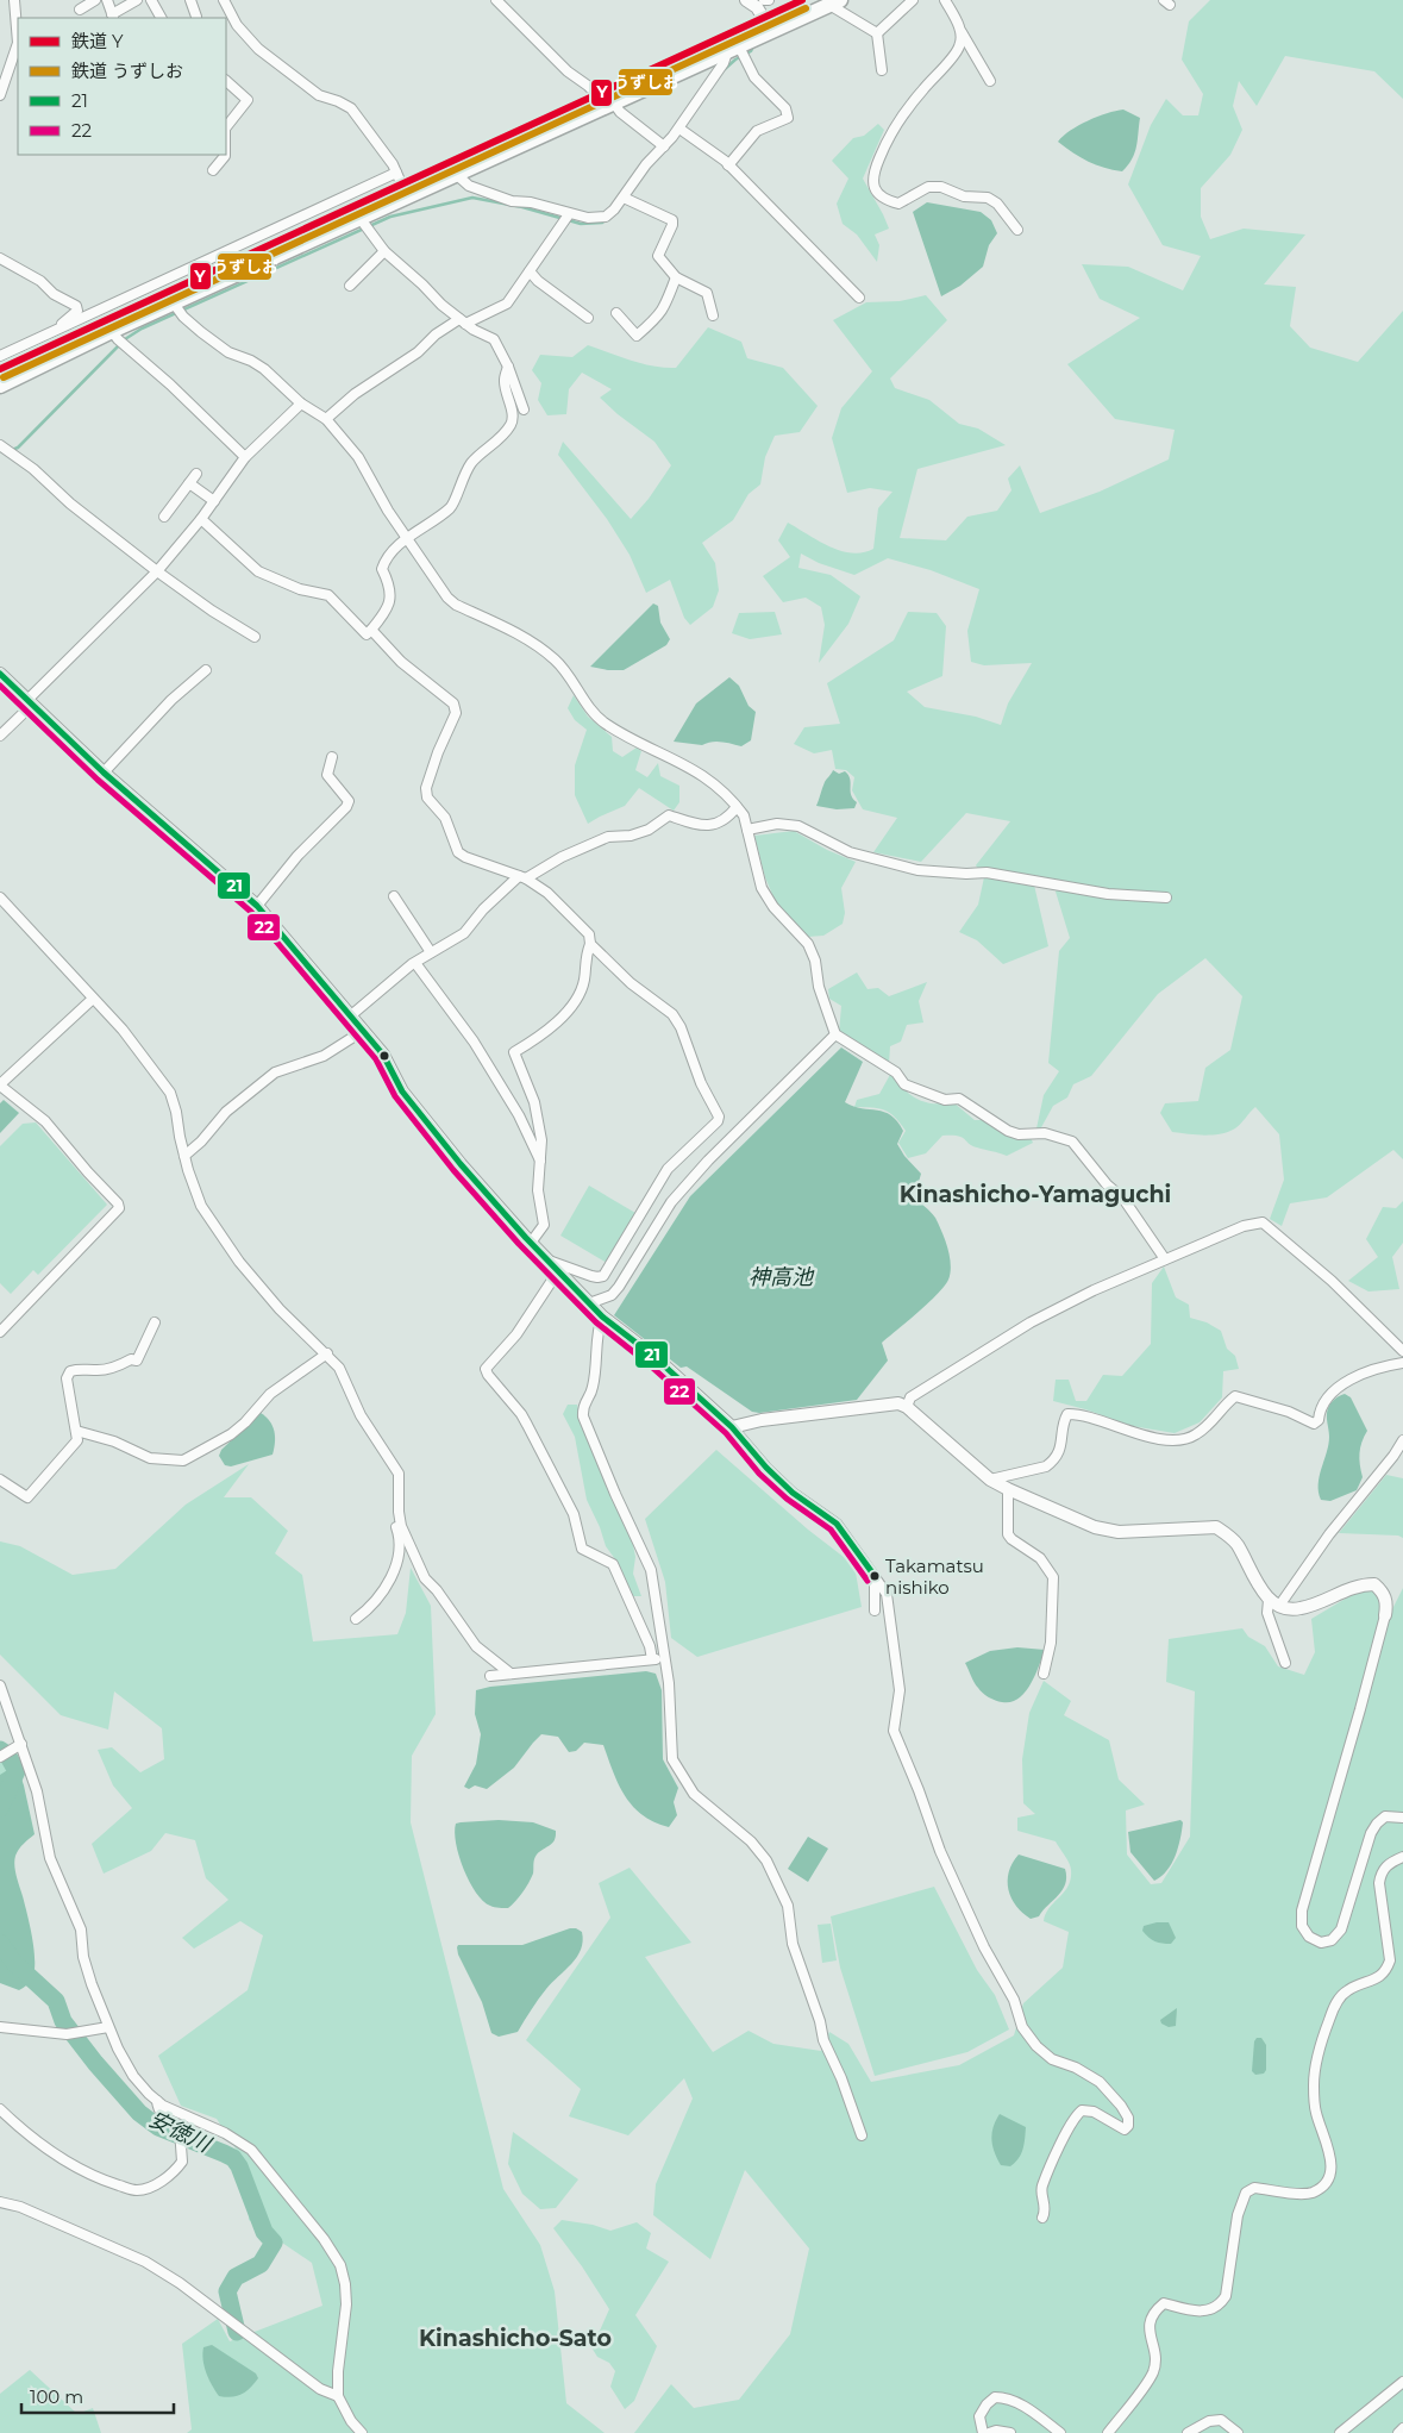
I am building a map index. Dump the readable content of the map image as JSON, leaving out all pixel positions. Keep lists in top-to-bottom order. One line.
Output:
{"districts":["Kinashicho-Yamaguchi","Kinashicho-Sato"],"water":["神高池","安徳川"],"places":["Takamatsu nishiko"],"lines":["rail line Y","rail line うずしお","transit line 21","transit line 22"],"legend":["鉄道 Y","鉄道 うずしお","21","22"],"scale_bar":"100 m"}
